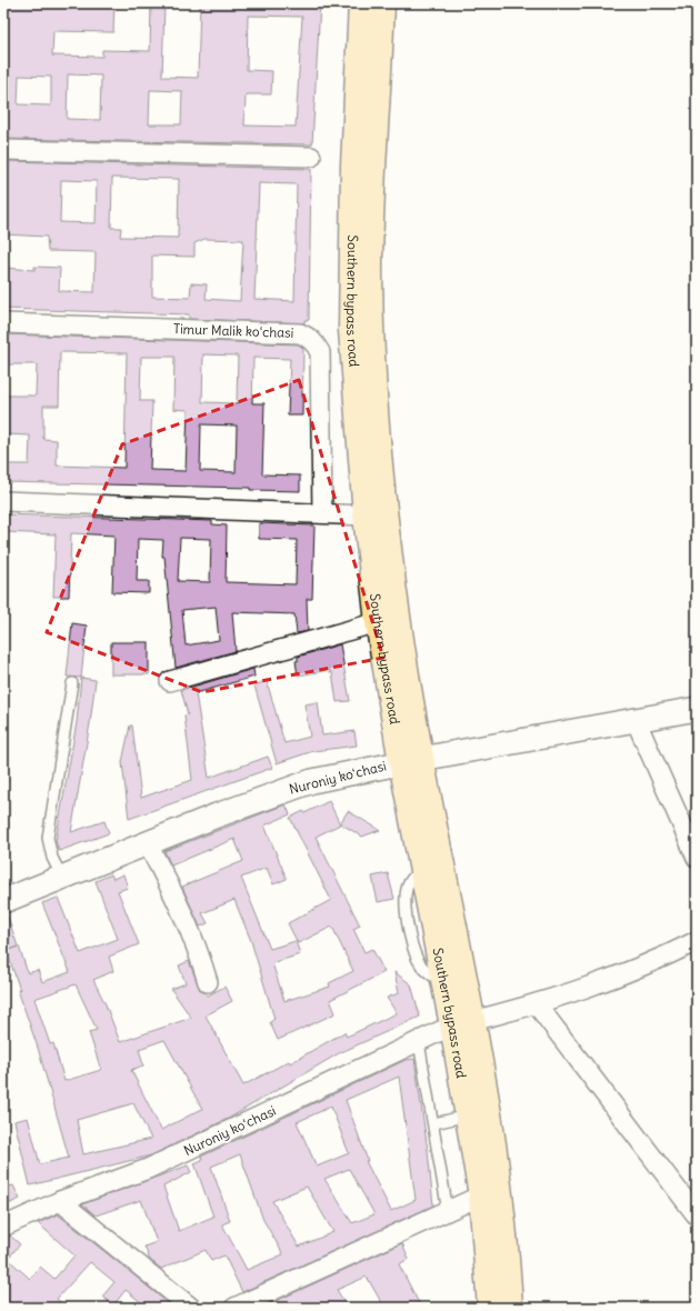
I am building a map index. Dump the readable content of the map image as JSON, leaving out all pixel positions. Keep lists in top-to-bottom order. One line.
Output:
{"streets":{"highway":["Southern bypass road"],"street":["Timur Malik koʻchasi","Nuroniy koʻchasi"]},"crossings":[["Southern bypass road","Nuroniy koʻchasi"]]}
